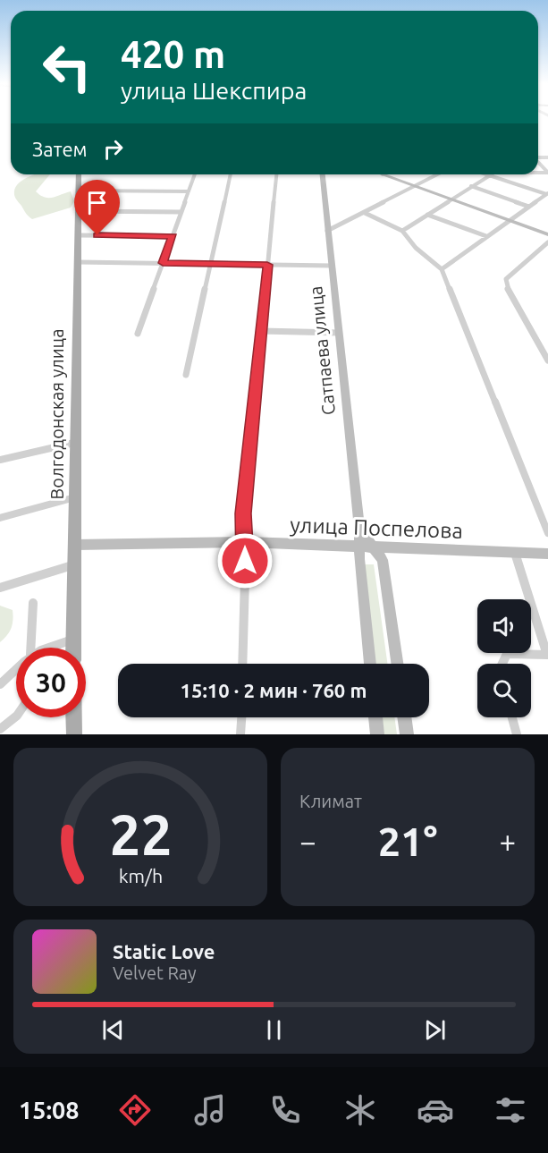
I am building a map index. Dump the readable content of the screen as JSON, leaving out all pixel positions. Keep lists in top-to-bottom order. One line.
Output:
{"streets":{"main road":["Волгодонская улица"],"street":["Сатпаева улица","улица Поспелова"]},"crossings":[["Сатпаева улица","улица Поспелова"],["Волгодонская улица","улица Поспелова"]],"page":{"turn":["420 m","улица Шекспира"],"then":"Затем","limit":"30","trip":"15:10 · 2 мин · 760 m","tile":"Климат","heat":["−","21°","+"],"song":["Static Love","Velvet Ray"],"tabs":"15:08","gauge":["22","km/h"]}}
